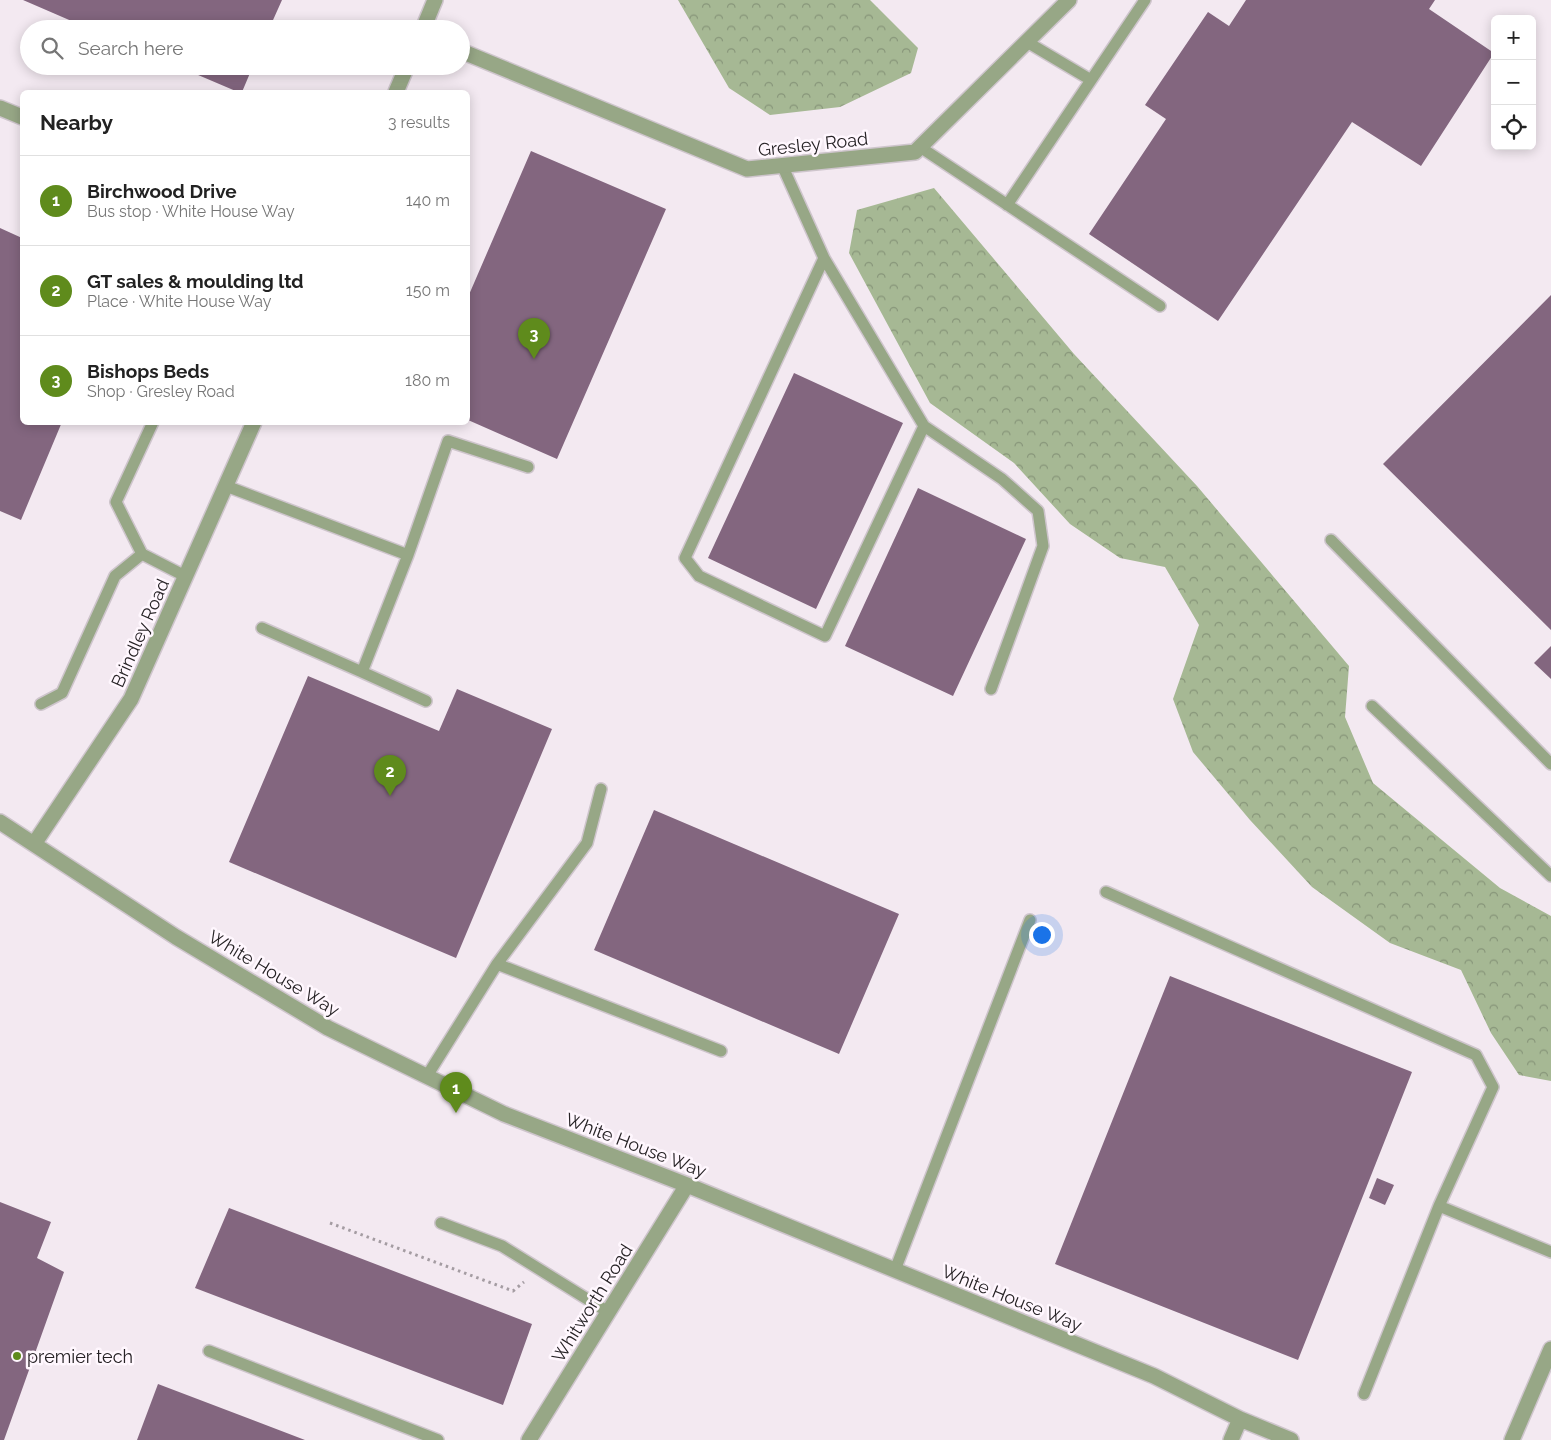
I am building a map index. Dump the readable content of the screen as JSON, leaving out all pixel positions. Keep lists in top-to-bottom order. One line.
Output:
{"streets":{"street":["Gresley Road","Brindley Road","White House Way","Whitworth Road"]},"crossings":[["Brindley Road","White House Way"],["White House Way","Whitworth Road"]],"places":["premier tech"],"page":{"map_buttons":["+","−"],"search":"Search here","heading":["Nearby","3 results"],"list":[{"mark":"1","name":"Birchwood Drive","note":"Bus stop · White House Way","value":"140 m"},{"mark":"2","name":"GT sales & moulding ltd","note":"Place · White House Way","value":"150 m"},{"mark":"3","name":"Bishops Beds","note":"Shop · Gresley Road","value":"180 m"}],"pins":["3","2","1"]}}
